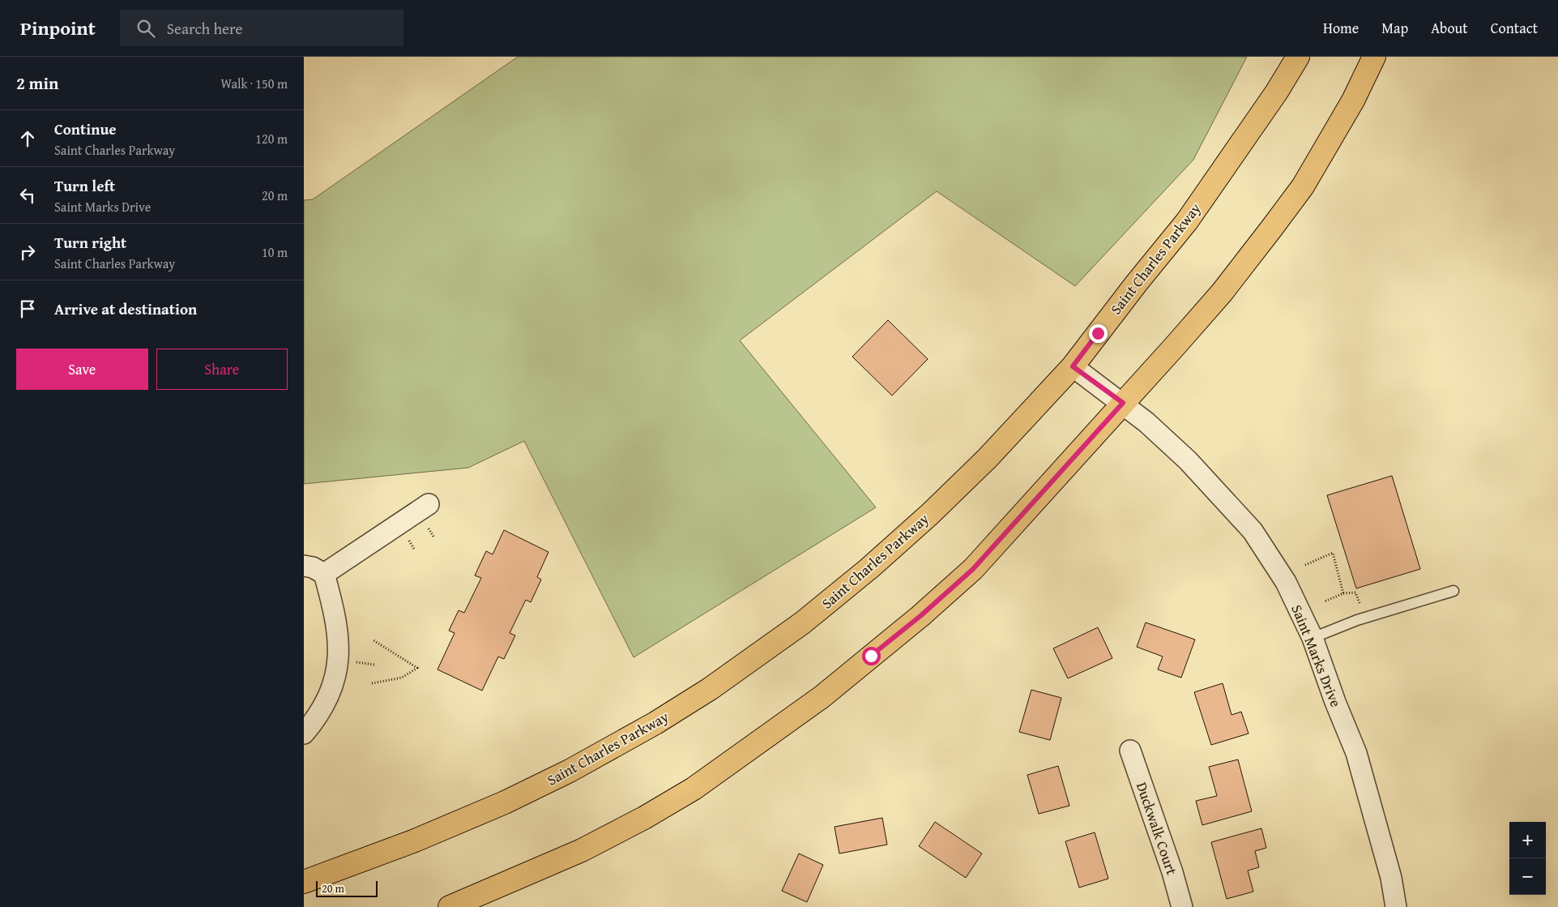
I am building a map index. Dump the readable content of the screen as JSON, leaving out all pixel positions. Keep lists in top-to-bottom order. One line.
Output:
{"streets":{"main road":["Saint Charles Parkway"],"street":["Saint Marks Drive","Duckwalk Court"]},"crossings":[["Saint Charles Parkway","Saint Marks Drive"]],"scale_bar":"20 m","page":{"header":"Pinpoint","search":"Search here","nav":["Home","Map","About","Contact"],"heading":["2 min","Walk · 150 m"],"list":[["Continue","Saint Charles Parkway","120 m"],["Turn left","Saint Marks Drive","20 m"],["Turn right","Saint Charles Parkway","10 m"],"Arrive at destination"],"buttons":["Save","Share"],"map_buttons":["+","−"],"scale":"20 m"}}
